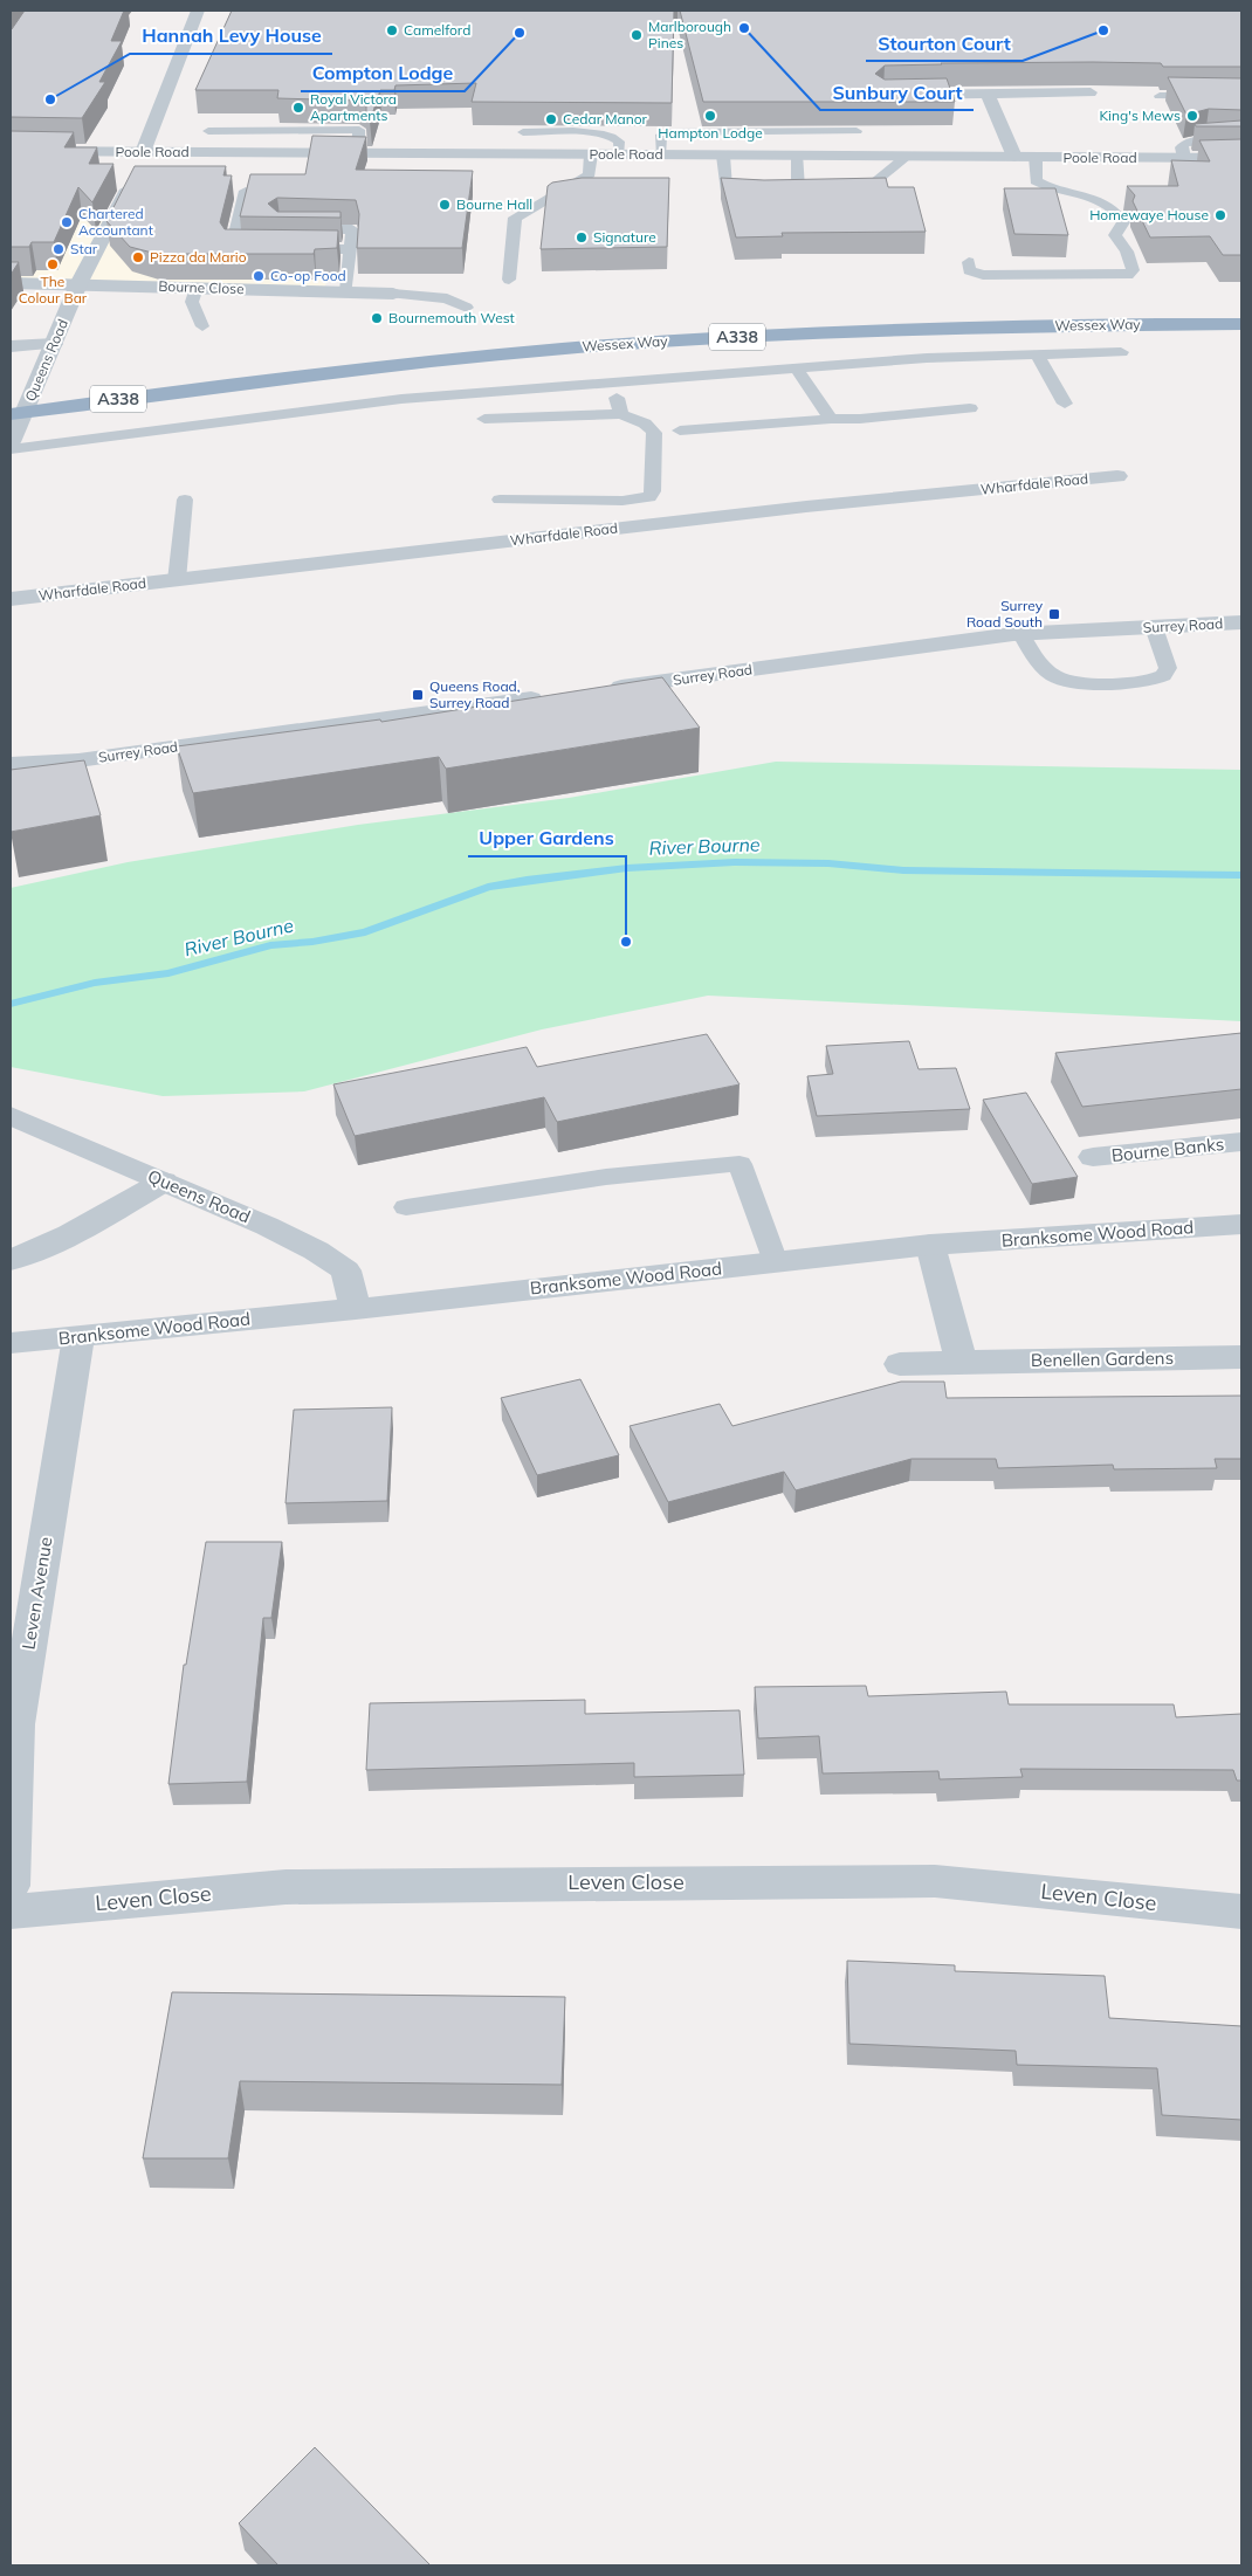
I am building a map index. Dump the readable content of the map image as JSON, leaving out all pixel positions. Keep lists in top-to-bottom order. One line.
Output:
{"streets":{"highway":["Wessex Way","A338"],"street":["Poole Road","Bourne Close","Queens Road","Wharfdale Road","Surrey Road","Bourne Banks","Branksome Wood Road","Benellen Gardens","Leven Avenue","Leven Close"]},"crossings":[["Poole Road","Queens Road"],["Bourne Close","Queens Road"],["Queens Road","Branksome Wood Road"],["Branksome Wood Road","Leven Avenue"]],"water":["River Bourne"],"places":{"other":["Sunbury Court","Camelford","Stourton Court","Compton Lodge","Marlborough Pines","Hannah Levy House","Royal Victora Apartments","Hampton Lodge","King's Mews","Cedar Manor","Bourne Hall","Homewaye House","Chartered Accountant","Signature","Star","Pizza da Mario","The Colour Bar","Co-op Food","Bournemouth West","Upper Gardens"],"transit":["Surrey Road South","Queens Road, Surrey Road"]}}
